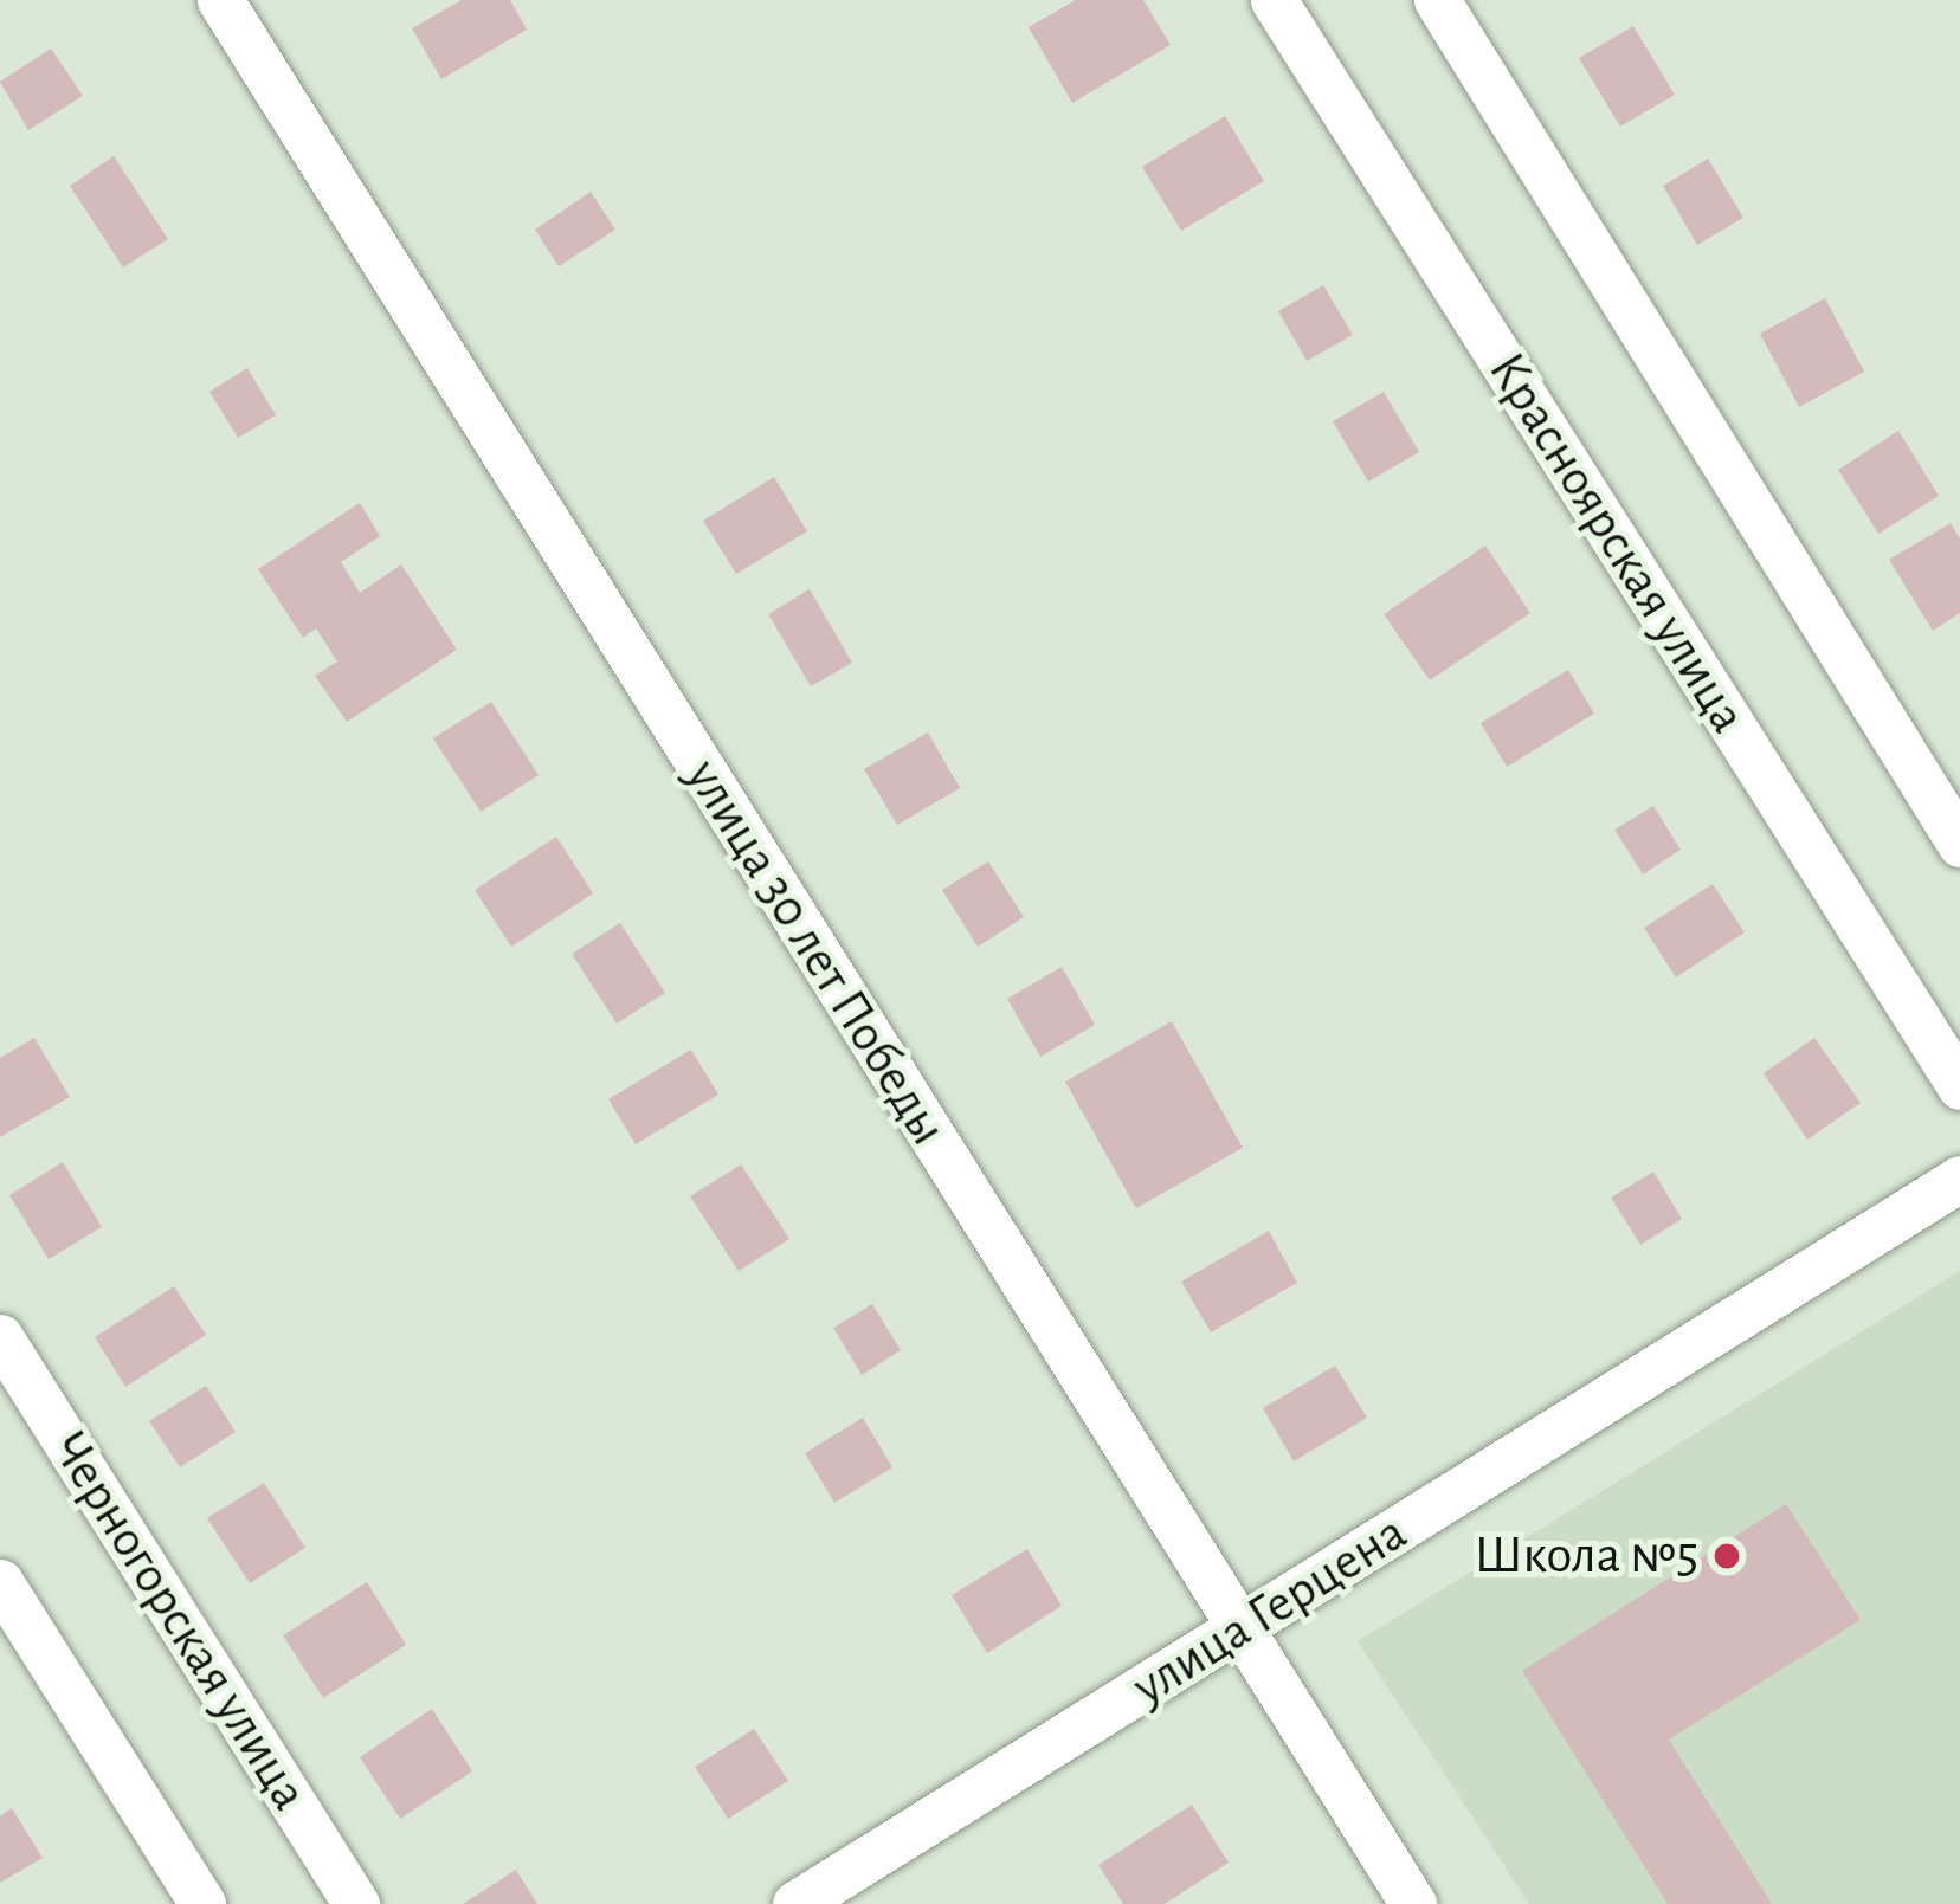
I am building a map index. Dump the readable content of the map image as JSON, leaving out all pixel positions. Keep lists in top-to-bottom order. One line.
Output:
{"streets":{"street":["Красноярская улица","улица 30 лет Победы","улица Герцена","Черногорская улица"]},"crossings":[["улица 30 лет Победы","улица Герцена"]],"places":["Школа №5"]}
